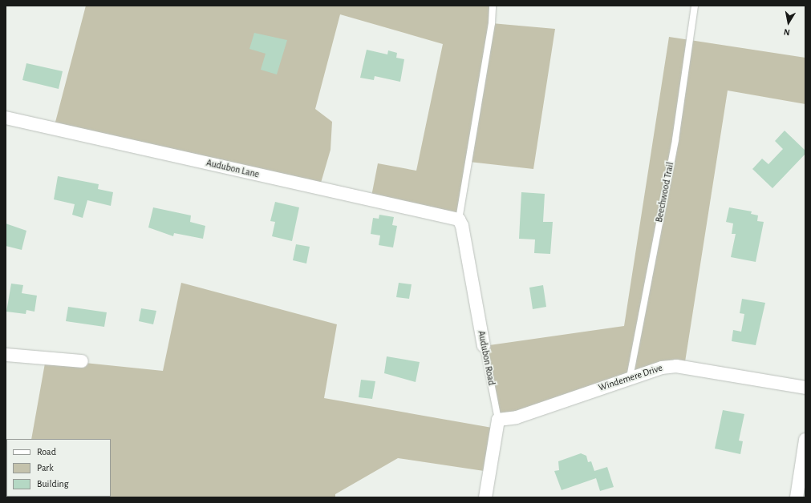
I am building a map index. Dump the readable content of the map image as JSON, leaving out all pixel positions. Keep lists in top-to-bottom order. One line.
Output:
{"streets":{"street":["Audubon Lane","Audubon Road","Windemere Drive"],"lane":["Beechwood Trail"]},"crossings":[["Audubon Lane","Audubon Road"],["Beechwood Trail","Windemere Drive"],["Audubon Road","Windemere Drive"]],"legend":["Road","Park","Building"],"north":"bottom"}
